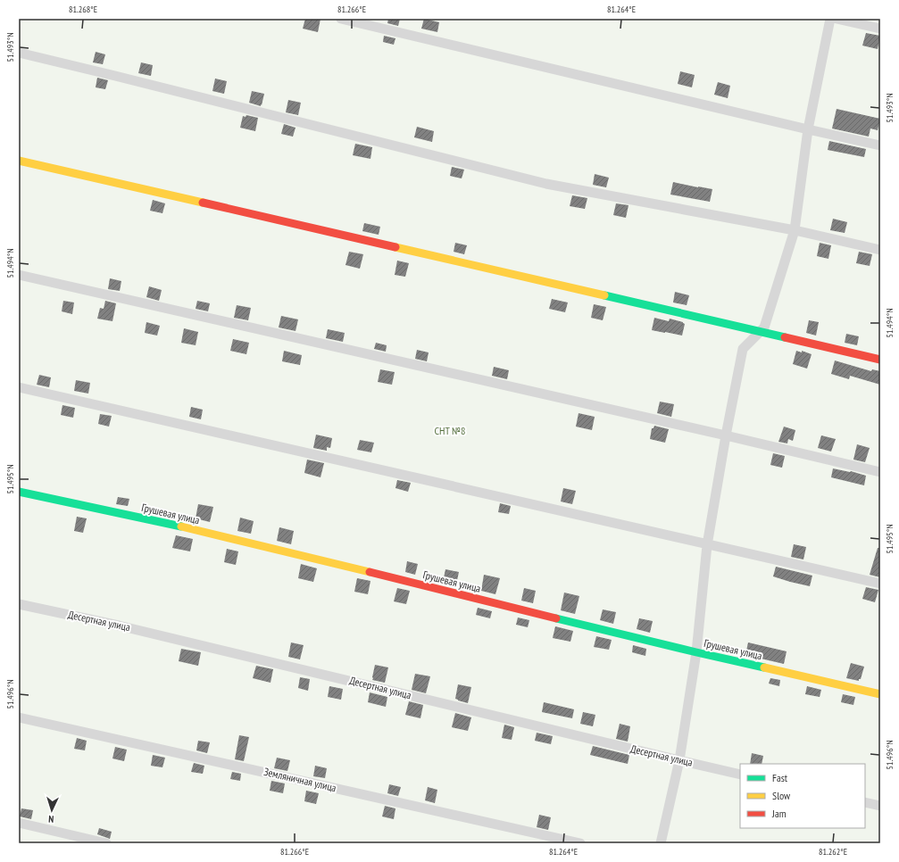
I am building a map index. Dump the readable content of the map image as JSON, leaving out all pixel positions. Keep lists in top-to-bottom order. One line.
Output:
{"streets":{"street":["Грушевая улица","Десертная улица","Земляничная улица"]},"parks":["СНТ №8"],"legend":["Fast","Slow","Jam"],"north":"bottom","coordinates":["81.268°E","81.266°E","81.264°E","51.493°N","51.494°N","51.495°N","51.496°N","81.262°E"]}
